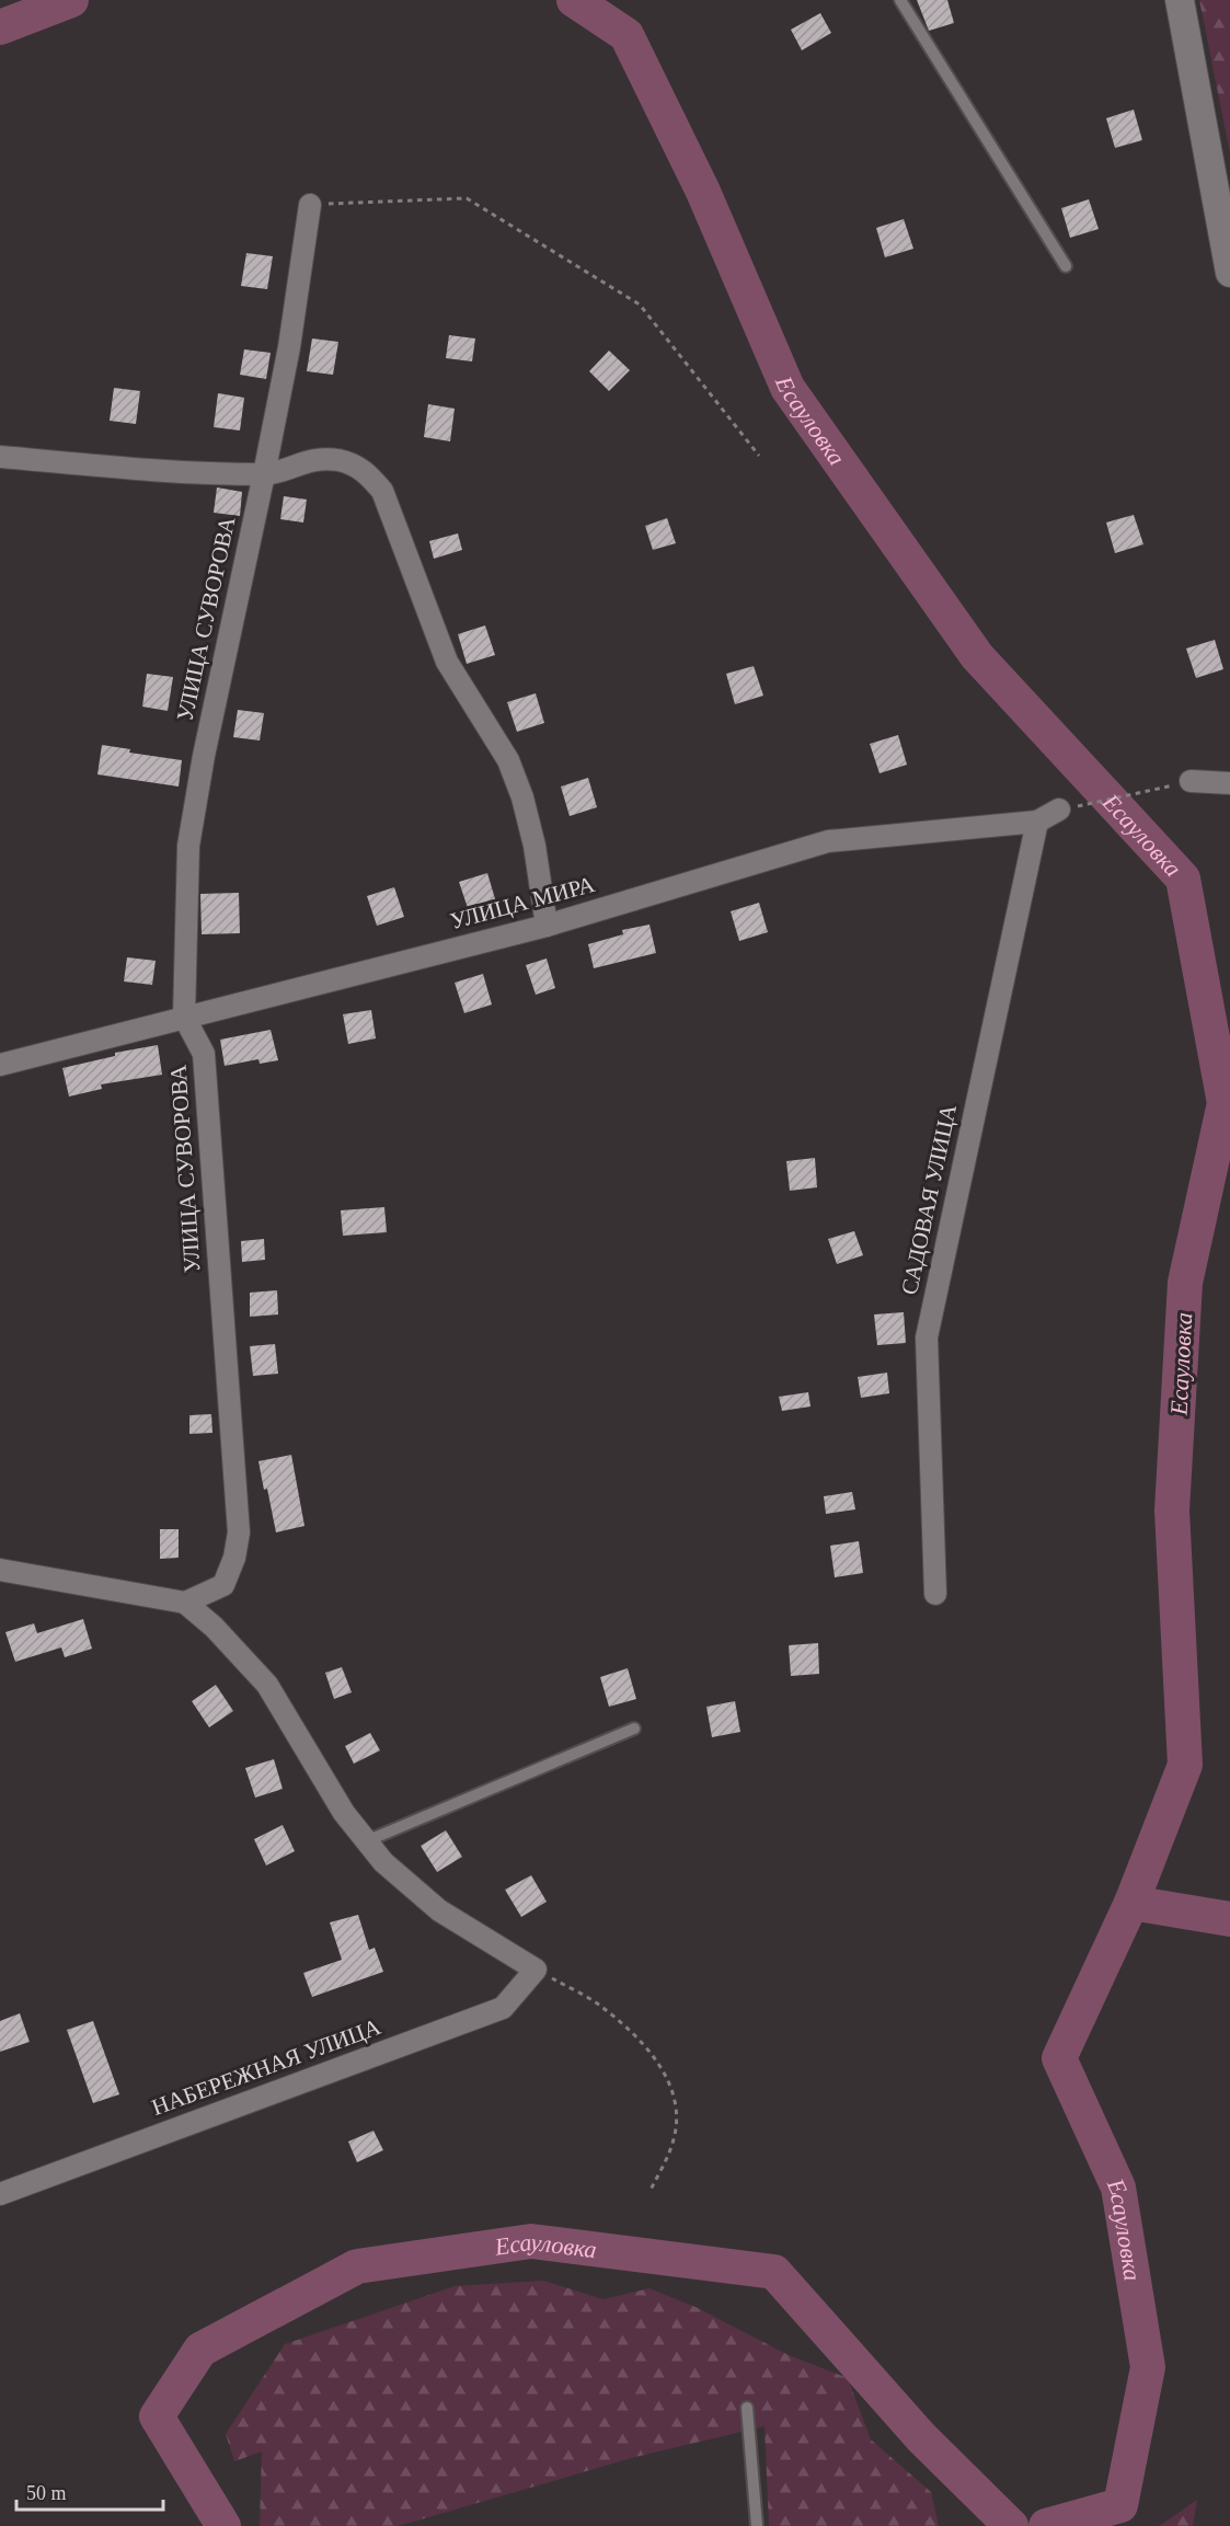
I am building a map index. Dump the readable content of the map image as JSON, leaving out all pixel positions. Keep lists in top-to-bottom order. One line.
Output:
{"streets":{"street":["УЛИЦА СУВОРОВА","УЛИЦА МИРА","САДОВАЯ УЛИЦА","НАБЕРЕЖНАЯ УЛИЦА"]},"crossings":[["УЛИЦА СУВОРОВА","УЛИЦА МИРА"],["УЛИЦА МИРА","САДОВАЯ УЛИЦА"]],"water":["Есауловка"],"scale_bar":"50 m"}
